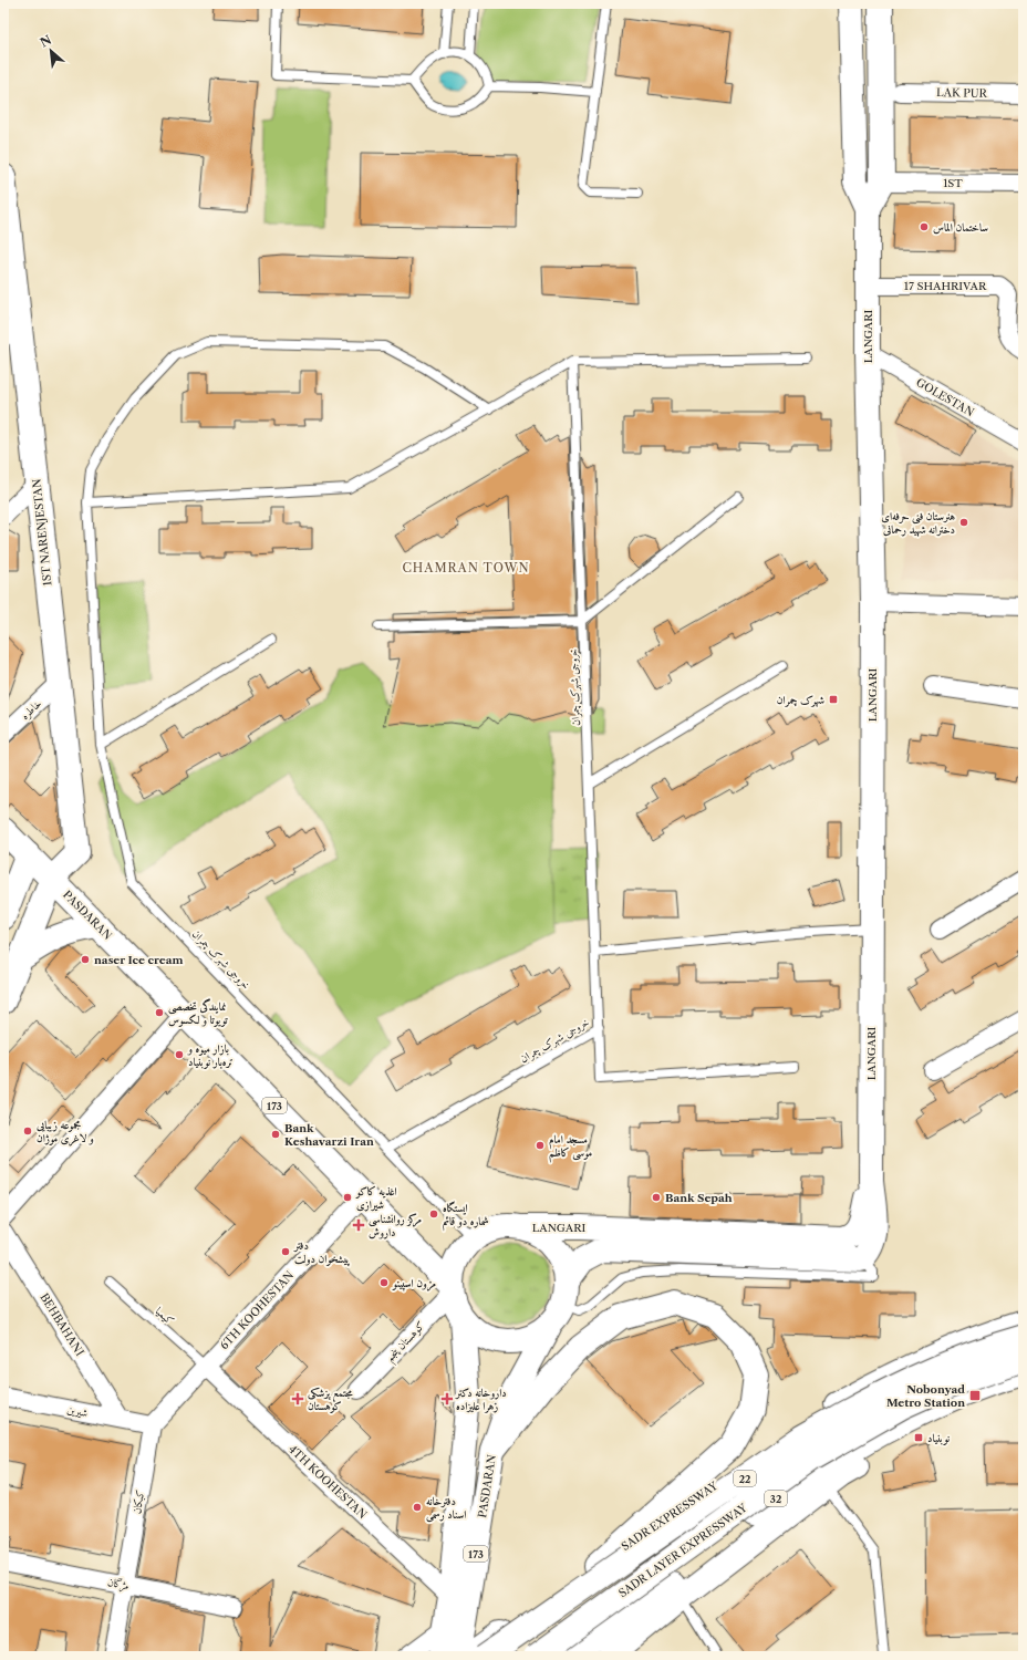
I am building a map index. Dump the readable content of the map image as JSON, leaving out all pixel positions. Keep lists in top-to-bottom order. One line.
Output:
{"streets":{"main road":["LANGARI","1ST NARENJESTAN","PASDARAN","173","22","32","SADR EXPRESSWAY","SADR LAYER EXPRESSWAY"],"street":["LAK PUR","1ST","17 SHAHRIVAR","GOLESTAN","خاطره","6TH KOOHESTAN","BEHBAHANI","کوهستان پنجم","شیرین","4TH KOOHESTAN","کبکان","مژگان"],"lane":["خروجی شهرک چمران","کیمیا"]},"crossings":[["17 SHAHRIVAR","LANGARI"],["LANGARI","GOLESTAN"],["LANGARI","PASDARAN"],["LANGARI","173"],["LANGARI","کوهستان پنجم"],["1ST NARENJESTAN","خاطره"],["1ST NARENJESTAN","PASDARAN"],["PASDARAN","173"],["PASDARAN","6TH KOOHESTAN"],["PASDARAN","کوهستان پنجم"],["173","کوهستان پنجم"],["173","4TH KOOHESTAN"],["6TH KOOHESTAN","کیمیا"],["6TH KOOHESTAN","4TH KOOHESTAN"],["کیمیا","4TH KOOHESTAN"],["BEHBAHANI","شیرین"],["شیرین","کبکان"],["کبکان","مژگان"]],"districts":["CHAMRAN TOWN"],"places":{"other":["ساختمان الماس","هنرستان فنی حرفه‌ای دخترانه شهید رحمانی","naser Ice cream","نمایندگی تخصصی تویوتا و لکسوس","بازار میوه و تره‌بار نوبنیاد","مجموعه زیبایی و لاغری موژان","Bank Keshavarzi Iran","مسجد امام موسی کاظم","اغذیه کاکو شیرازی","Bank Sepah","ایستگاه شماره دو قائم","دفتر پیشخوان دولت","مزون اسپینو","دفترخانه اسناد رسمی"],"transit":["شهرک چمران","Nobonyad Metro Station","نوبنیاد"],"health":["مرکز روانشناسی داروش","مجتمع پزشکی کوهستان","داروخانه دکتر زهرا علیزاده"]},"north":"top left"}
